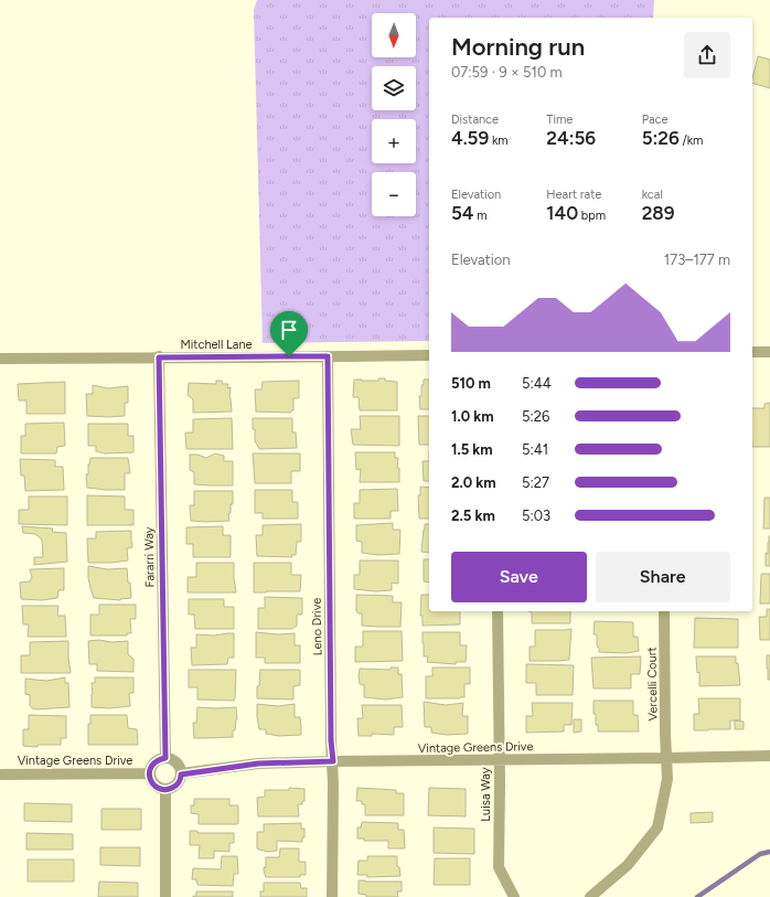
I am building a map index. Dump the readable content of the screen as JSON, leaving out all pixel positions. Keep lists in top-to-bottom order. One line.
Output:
{"streets":{"street":["Mitchell Lane","Fararri Way","Leno Drive","Vercelli Court","Vintage Greens Drive","Luisa Way"]},"crossings":[["Mitchell Lane","Fararri Way"],["Mitchell Lane","Leno Drive"],["Fararri Way","Vintage Greens Drive"],["Leno Drive","Vintage Greens Drive"],["Vercelli Court","Vintage Greens Drive"],["Vintage Greens Drive","Luisa Way"]],"north":"bottom","page":{"map_buttons":["+","−"],"heading":["Morning run","07:59 · 9 × 510 m"],"stats":[["Distance","4.59 km"],["Time","24:56"],["Pace","5:26 /km"],["Elevation","54 m"],["Heart rate","140 bpm"],["kcal","289"]],"chart":["Elevation","173–177 m"],"list":[{"name":"510 m","note":"5:44"},{"name":"1.0 km","note":"5:26"},{"name":"1.5 km","note":"5:41"},{"name":"2.0 km","note":"5:27"},{"name":"2.5 km","note":"5:03"}],"buttons":["Save","Share"]}}
